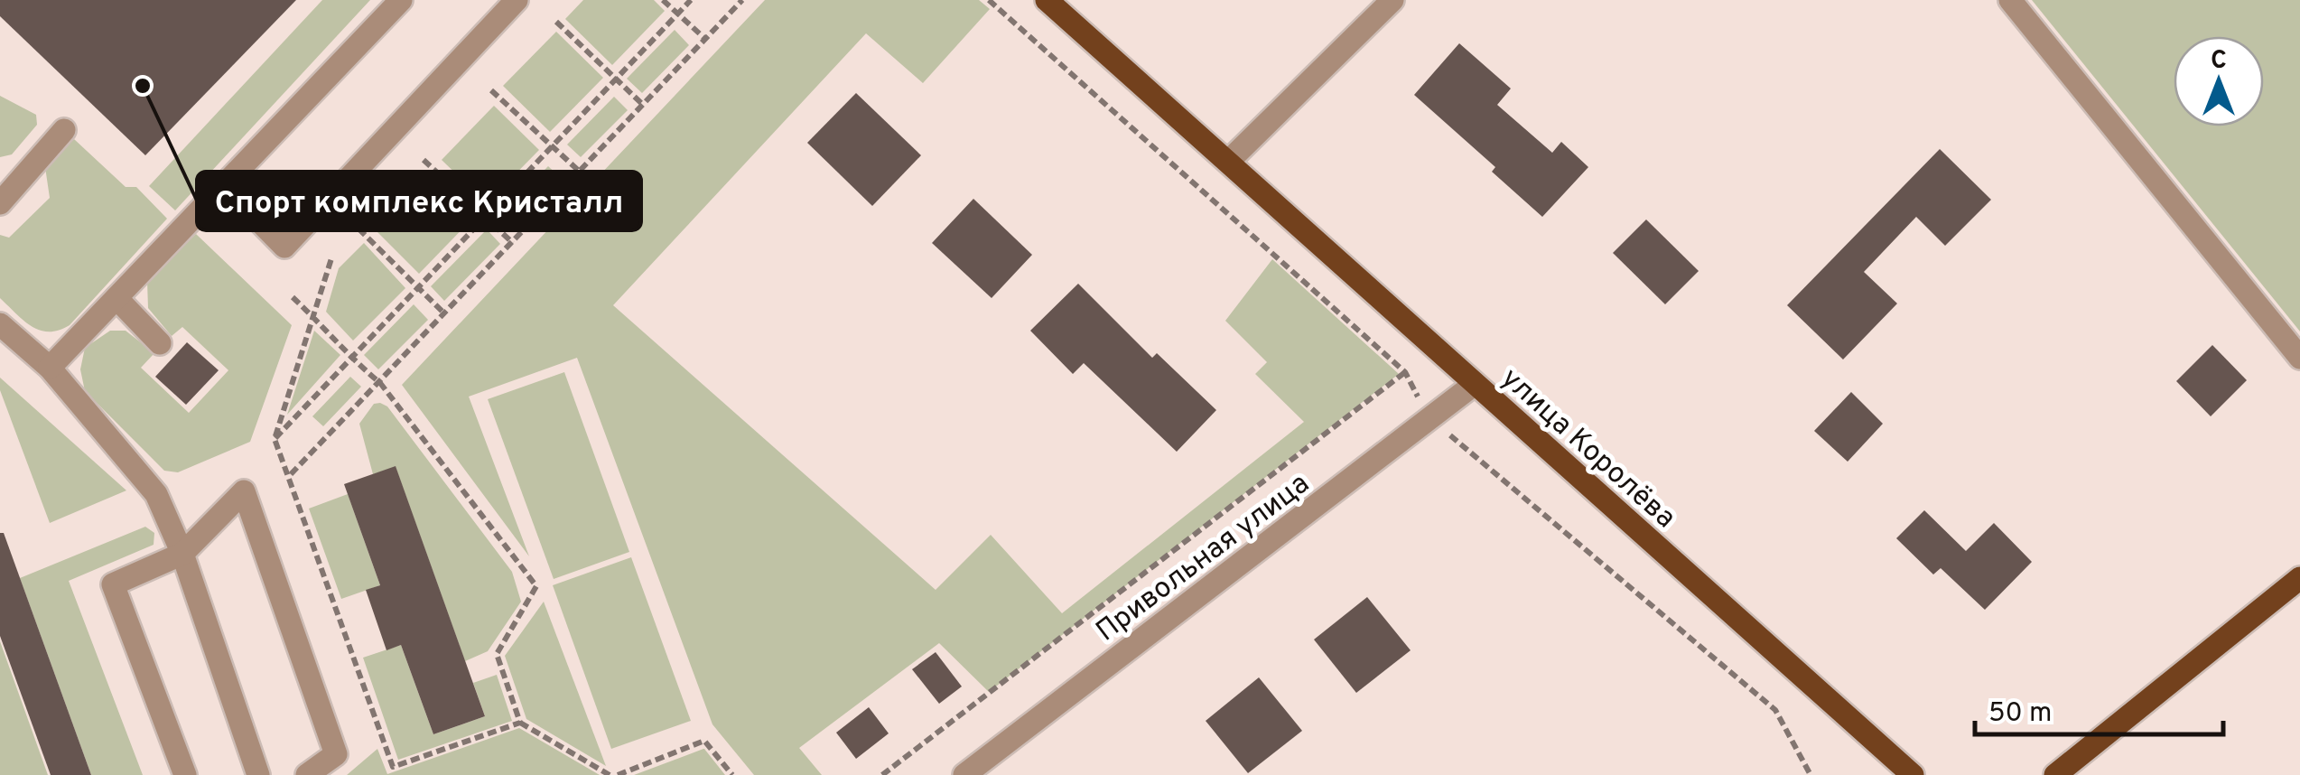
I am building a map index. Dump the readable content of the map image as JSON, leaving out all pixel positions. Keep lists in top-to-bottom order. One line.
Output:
{"streets":{"main road":["улица Королёва"],"street":["Привольная улица"]},"crossings":[["улица Королёва","Привольная улица"]],"places":["Спорт комплекс Кристалл"],"scale_bar":"50 m","north":"top"}
